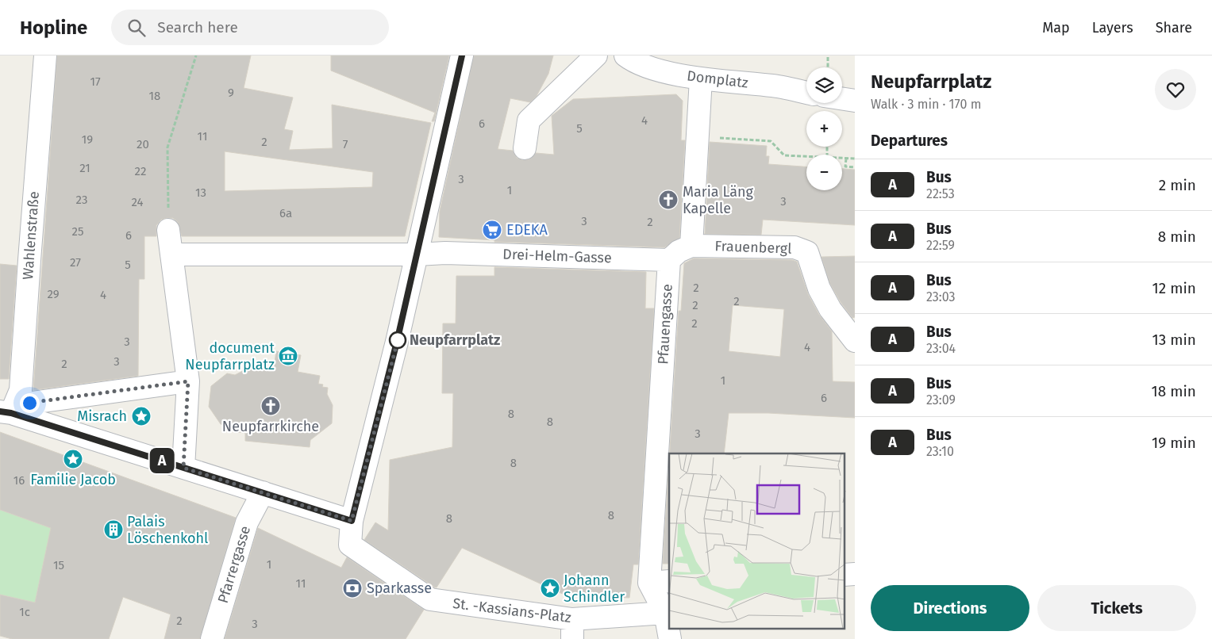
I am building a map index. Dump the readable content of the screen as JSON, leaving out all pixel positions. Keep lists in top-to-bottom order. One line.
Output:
{"streets":{"street":["Domplatz","Wahlenstraße","Frauenbergl","Drei-Helm-Gasse","Pfauengasse","Pfarrergasse","St. -Kassians-Platz"]},"crossings":[["Drei-Helm-Gasse","Pfauengasse"]],"places":{"church":["Maria Läng Kapelle","Neupfarrkirche"],"supermarket":["EDEKA"],"other":["Neupfarrplatz"],"museum":["document Neupfarrplatz"],"place":["Misrach","Familie Jacob","Johann Schindler"],"building":["Palais Löschenkohl"],"bank":["Sparkasse"]},"lines":["bus line A"],"house_numbers":["17","9","18","4","6","5","11","19","2","20","7","21","22","3","1","13","23","3","24","6a","3","2","25","6","27","5","2","29","4","2","2","2","3","4","3","2","1","6","8","8","3","8","16","8","8","1","15","11","1c","2","3"],"page":{"header":"Hopline","search":"Search here","nav":["Map","Layers","Share"],"on_map":"A","heading":[["Neupfarrplatz","Walk · 3 min · 170 m"],"Departures"],"map_buttons":["+","−"],"list":[{"mark":"A","name":"Bus","note":"22:53","value":"2 min"},{"mark":"A","name":"Bus","note":"22:59","value":"8 min"},{"mark":"A","name":"Bus","note":"23:03","value":"12 min"},{"mark":"A","name":"Bus","note":"23:04","value":"13 min"},{"mark":"A","name":"Bus","note":"23:09","value":"18 min"},{"mark":"A","name":"Bus","note":"23:10","value":"19 min"}],"buttons":["Directions","Tickets"]}}
